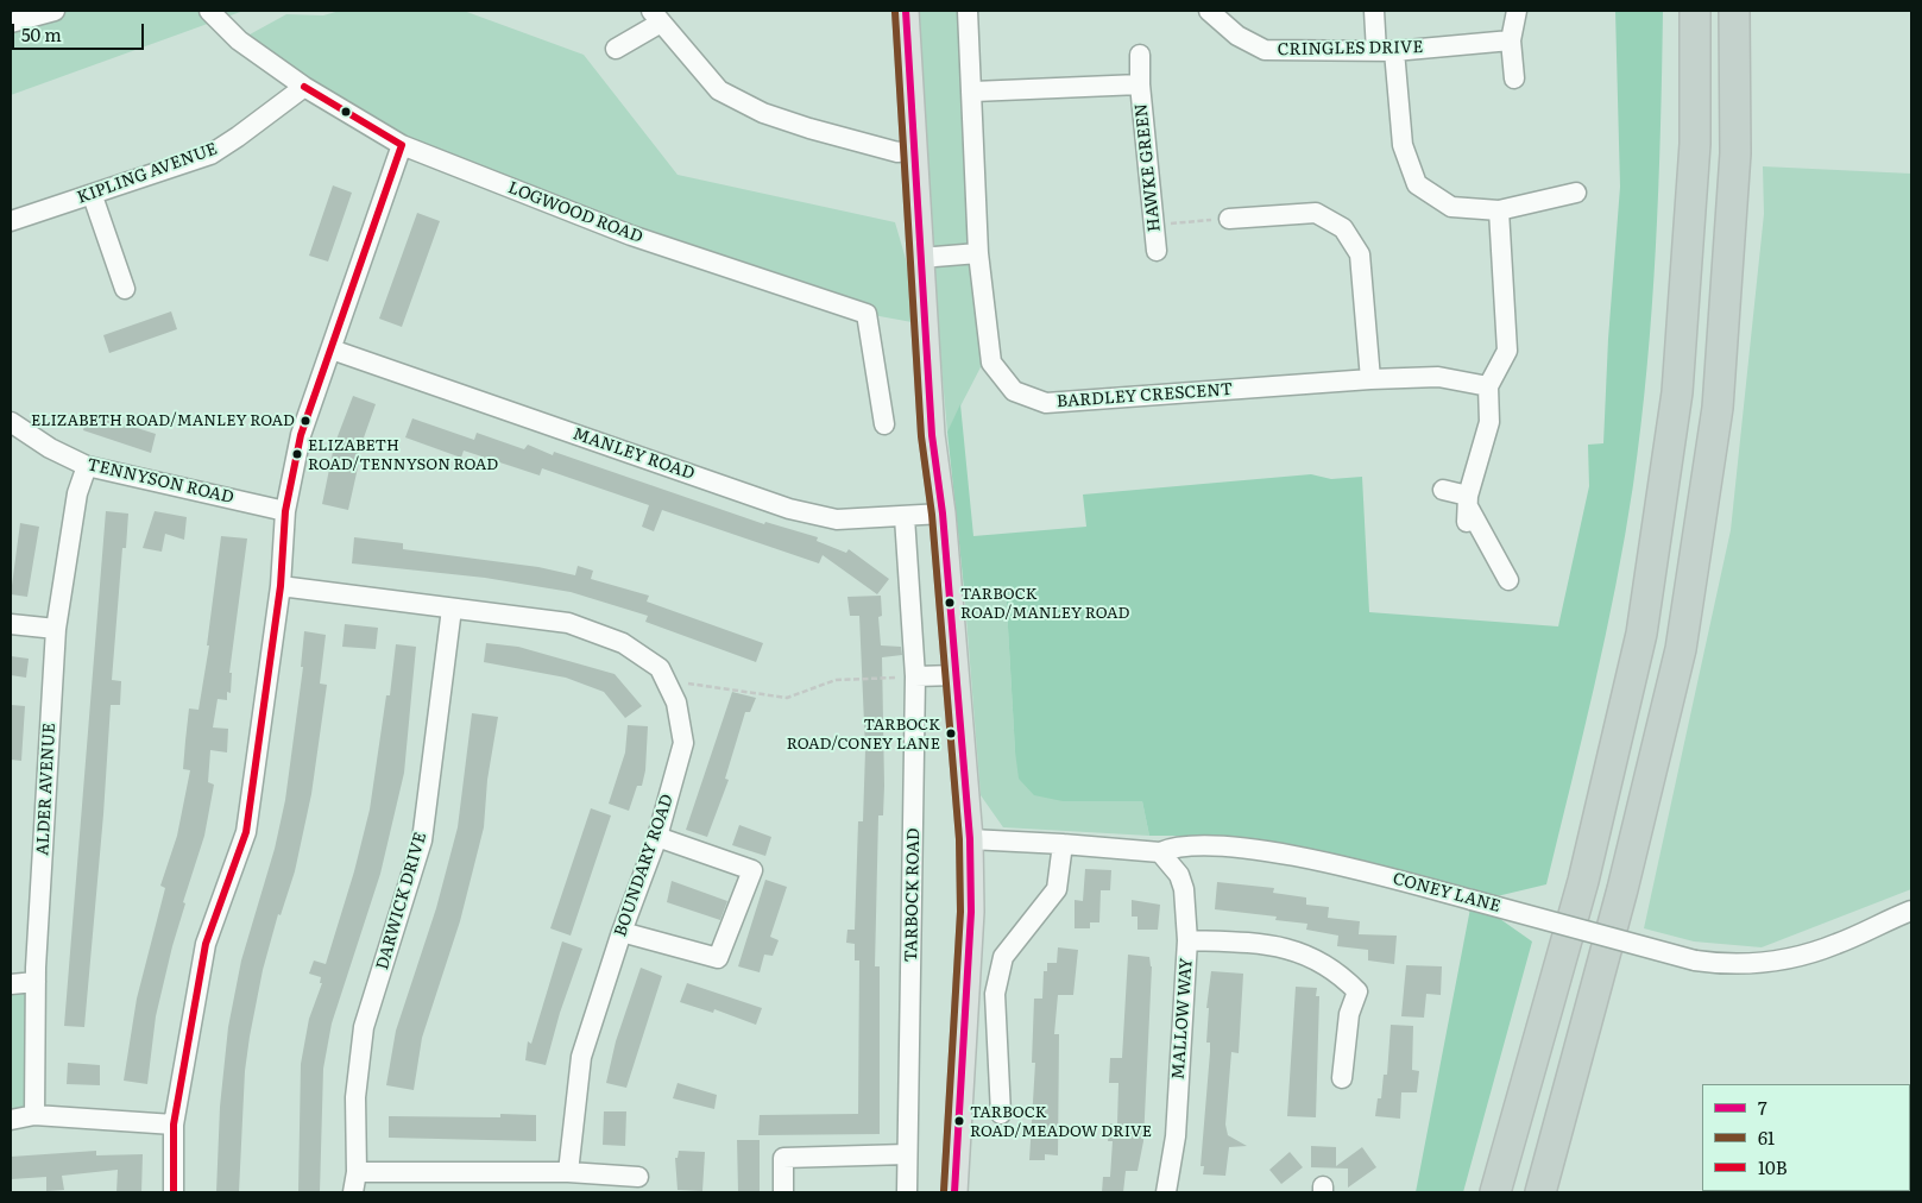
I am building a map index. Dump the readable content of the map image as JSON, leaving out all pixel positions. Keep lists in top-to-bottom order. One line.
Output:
{"streets":{"street":["CRINGLES DRIVE","HAWKE GREEN","KIPLING AVENUE","LOGWOOD ROAD","BARDLEY CRESCENT","MANLEY ROAD","TENNYSON ROAD","ALDER AVENUE","BOUNDARY ROAD","CONEY LANE","TARBOCK ROAD","DARWICK DRIVE","MALLOW WAY"]},"crossings":[["HAWKE GREEN","BARDLEY CRESCENT"],["KIPLING AVENUE","LOGWOOD ROAD"],["MANLEY ROAD","TARBOCK ROAD"],["TENNYSON ROAD","ALDER AVENUE"],["BOUNDARY ROAD","DARWICK DRIVE"],["CONEY LANE","MALLOW WAY"]],"places":["ELIZABETH ROAD/MANLEY ROAD","ELIZABETH ROAD/TENNYSON ROAD","TARBOCK ROAD/MANLEY ROAD","TARBOCK ROAD/CONEY LANE","TARBOCK ROAD/MEADOW DRIVE"],"lines":["transit line 7","transit line 61","transit line 10B"],"legend":["7","61","10B"],"scale_bar":"50 m"}
